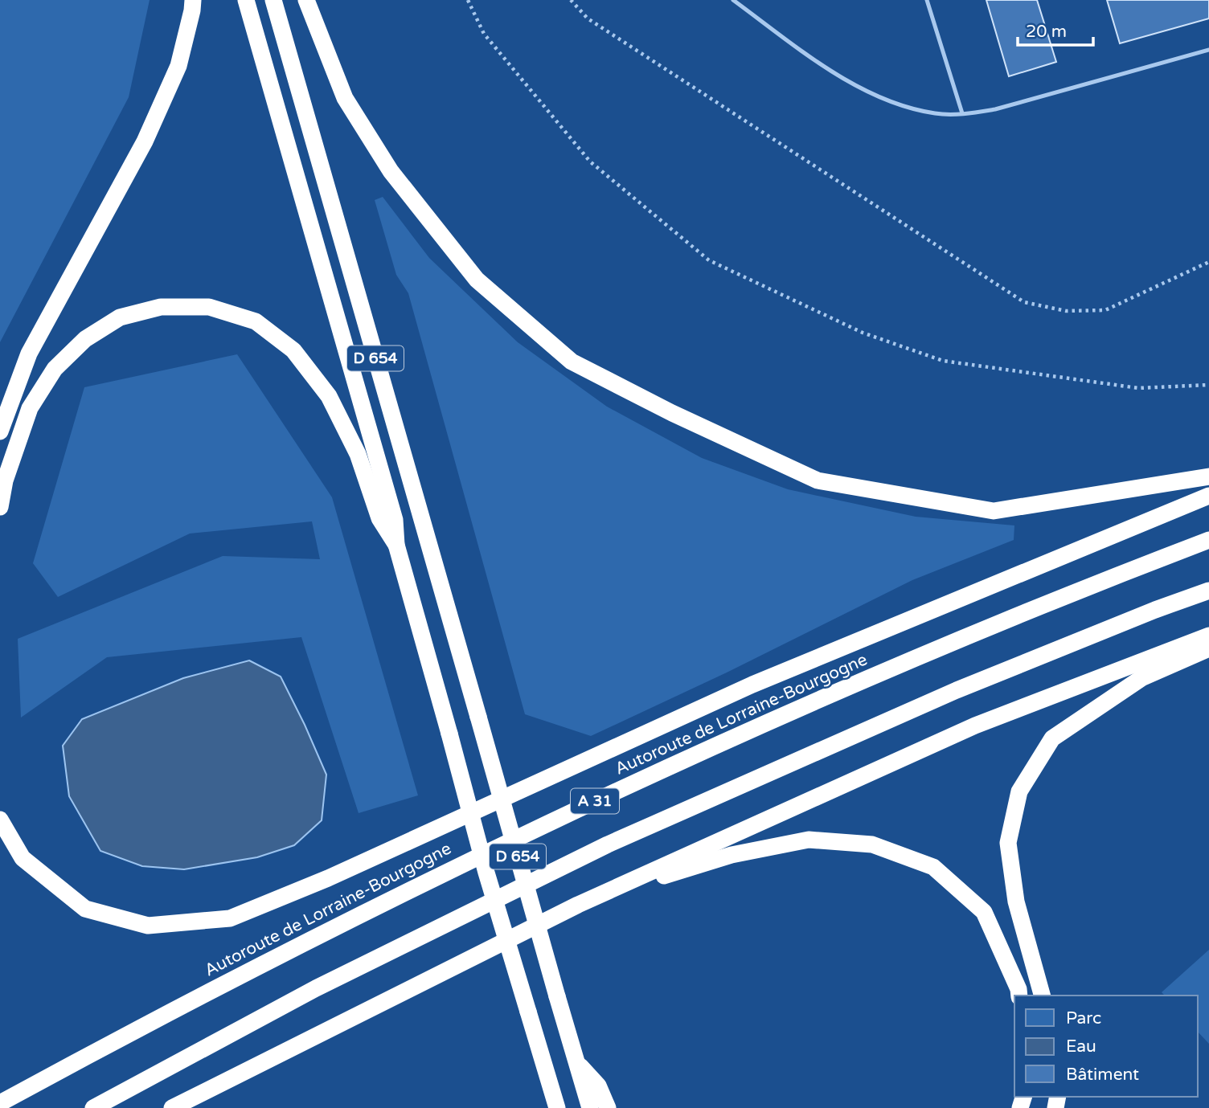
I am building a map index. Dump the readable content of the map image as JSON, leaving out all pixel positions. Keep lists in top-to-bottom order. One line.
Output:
{"streets":{"highway":["D 654","Autoroute de Lorraine-Bourgogne","A 31"]},"legend":["Parc","Eau","Bâtiment"],"scale_bar":"20 m"}
